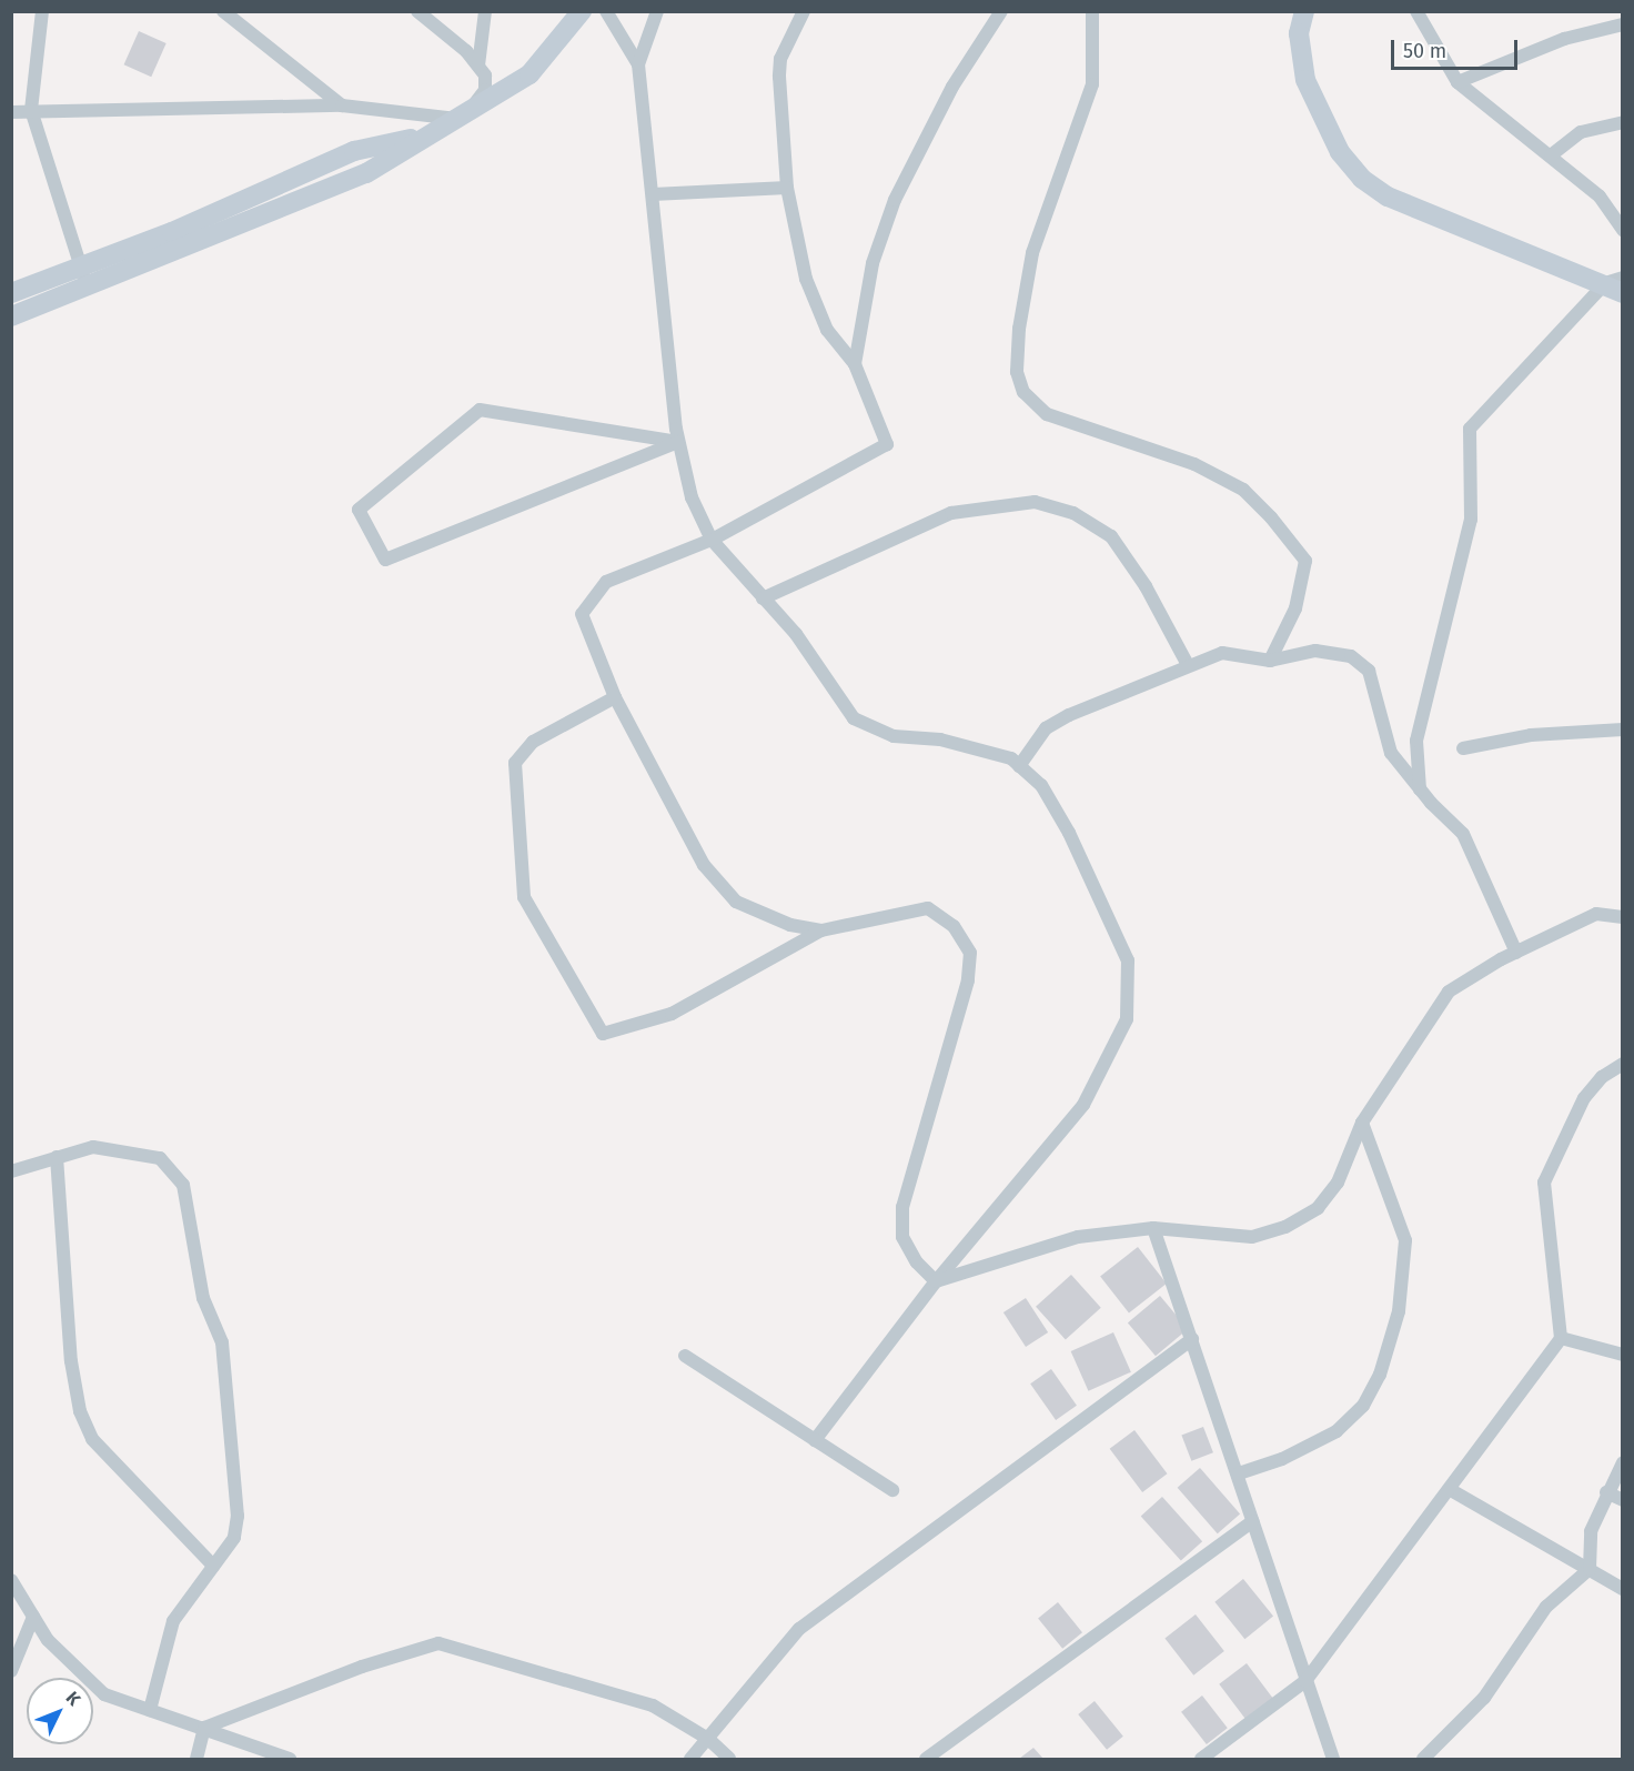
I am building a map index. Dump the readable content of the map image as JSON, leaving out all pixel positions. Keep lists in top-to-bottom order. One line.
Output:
{"scale_bar":"50 m","north":"top right"}
